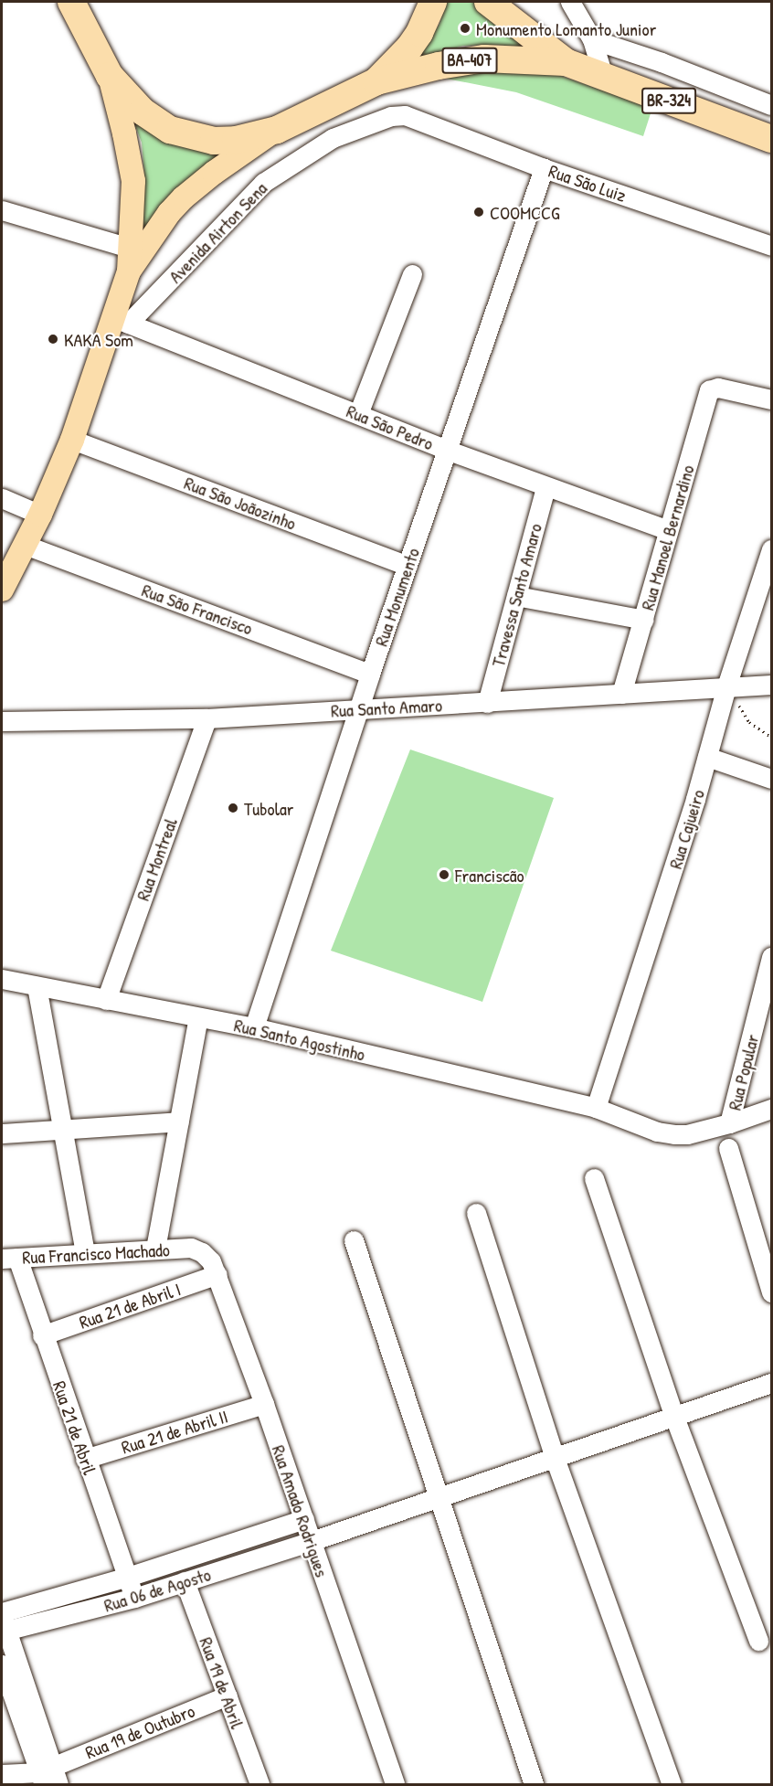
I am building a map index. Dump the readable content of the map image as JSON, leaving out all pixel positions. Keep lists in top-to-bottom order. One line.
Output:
{"streets":{"highway":["BA-407","BR-324"],"main road":["Avenida Airton Sena"],"street":["Rua São Luiz","Rua São Pedro","Rua São Joãozinho","Rua Manoel Bernardino","Travessa Santo Amaro","Rua Monumento","Rua São Francisco","Rua Santo Amaro","Rua Cajueiro","Rua Montreal","Rua Santo Agostinho","Rua Popular","Rua Francisco Machado","Rua 21 de Abril I","Rua 21 de Abril","Rua 21 de Abril II","Rua Amado Rodrigues","Rua 06 de Agosto","Rua 19 de Abril","Rua 19 de Outubro"]},"crossings":[["BA-407","BR-324"],["Rua São Luiz","Avenida Airton Sena"],["Rua São Luiz","Rua Monumento"],["Avenida Airton Sena","Rua São Pedro"],["Avenida Airton Sena","Rua São Joãozinho"],["Avenida Airton Sena","Rua São Francisco"],["Rua São Pedro","Rua Manoel Bernardino"],["Rua São Pedro","Travessa Santo Amaro"],["Rua São Pedro","Rua Monumento"],["Rua São Joãozinho","Rua Monumento"],["Rua Manoel Bernardino","Rua Santo Amaro"],["Travessa Santo Amaro","Rua Santo Amaro"],["Rua Monumento","Rua São Francisco"],["Rua Monumento","Rua Santo Amaro"],["Rua Monumento","Rua Santo Agostinho"],["Rua Santo Amaro","Rua Cajueiro"],["Rua Santo Amaro","Rua Montreal"],["Rua Cajueiro","Rua Santo Agostinho"],["Rua Montreal","Rua Santo Agostinho"],["Rua Santo Agostinho","Rua Popular"],["Rua Francisco Machado","Rua 21 de Abril"],["Rua Francisco Machado","Rua Amado Rodrigues"],["Rua 21 de Abril I","Rua 21 de Abril"],["Rua 21 de Abril I","Rua Amado Rodrigues"],["Rua 21 de Abril","Rua 21 de Abril II"],["Rua 21 de Abril","Rua 06 de Agosto"],["Rua 21 de Abril II","Rua Amado Rodrigues"],["Rua Amado Rodrigues","Rua 06 de Agosto"],["Rua 06 de Agosto","Rua 19 de Abril"],["Rua 19 de Abril","Rua 19 de Outubro"]],"places":["Monumento Lomanto Junior","COOMCCG","KAKA Som","Tubolar","Franciscão"]}
